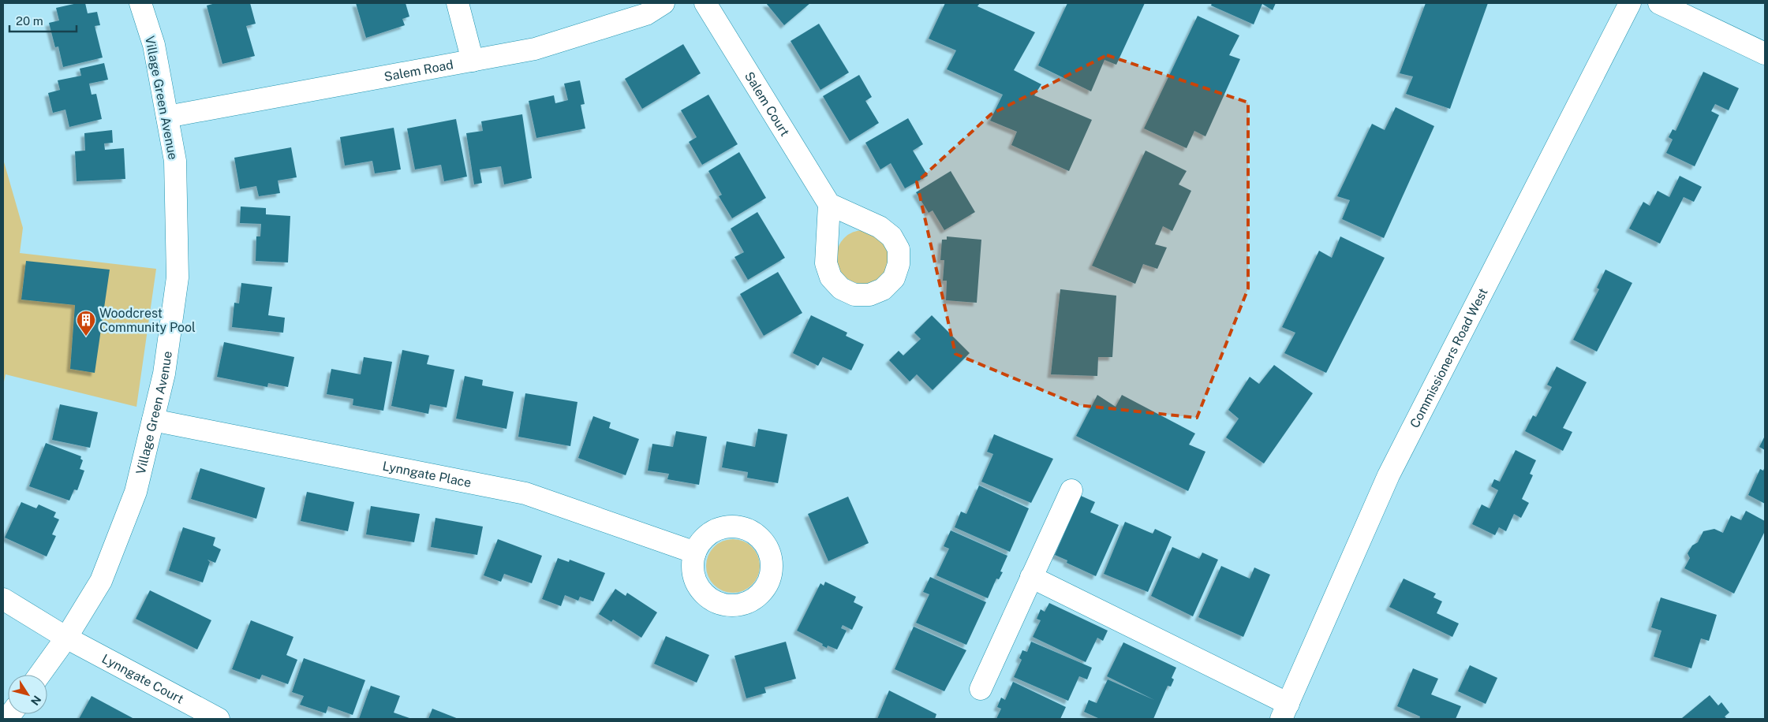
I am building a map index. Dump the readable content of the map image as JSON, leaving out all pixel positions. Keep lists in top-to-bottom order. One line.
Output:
{"streets":{"street":["Salem Road","Village Green Avenue","Salem Court","Commissioners Road West","Lynngate Place","Lynngate Court"]},"crossings":[["Salem Road","Village Green Avenue"],["Village Green Avenue","Lynngate Place"],["Village Green Avenue","Lynngate Court"]],"places":{"building":["Woodcrest Community Pool"]},"scale_bar":"20 m","north":"bottom right"}
